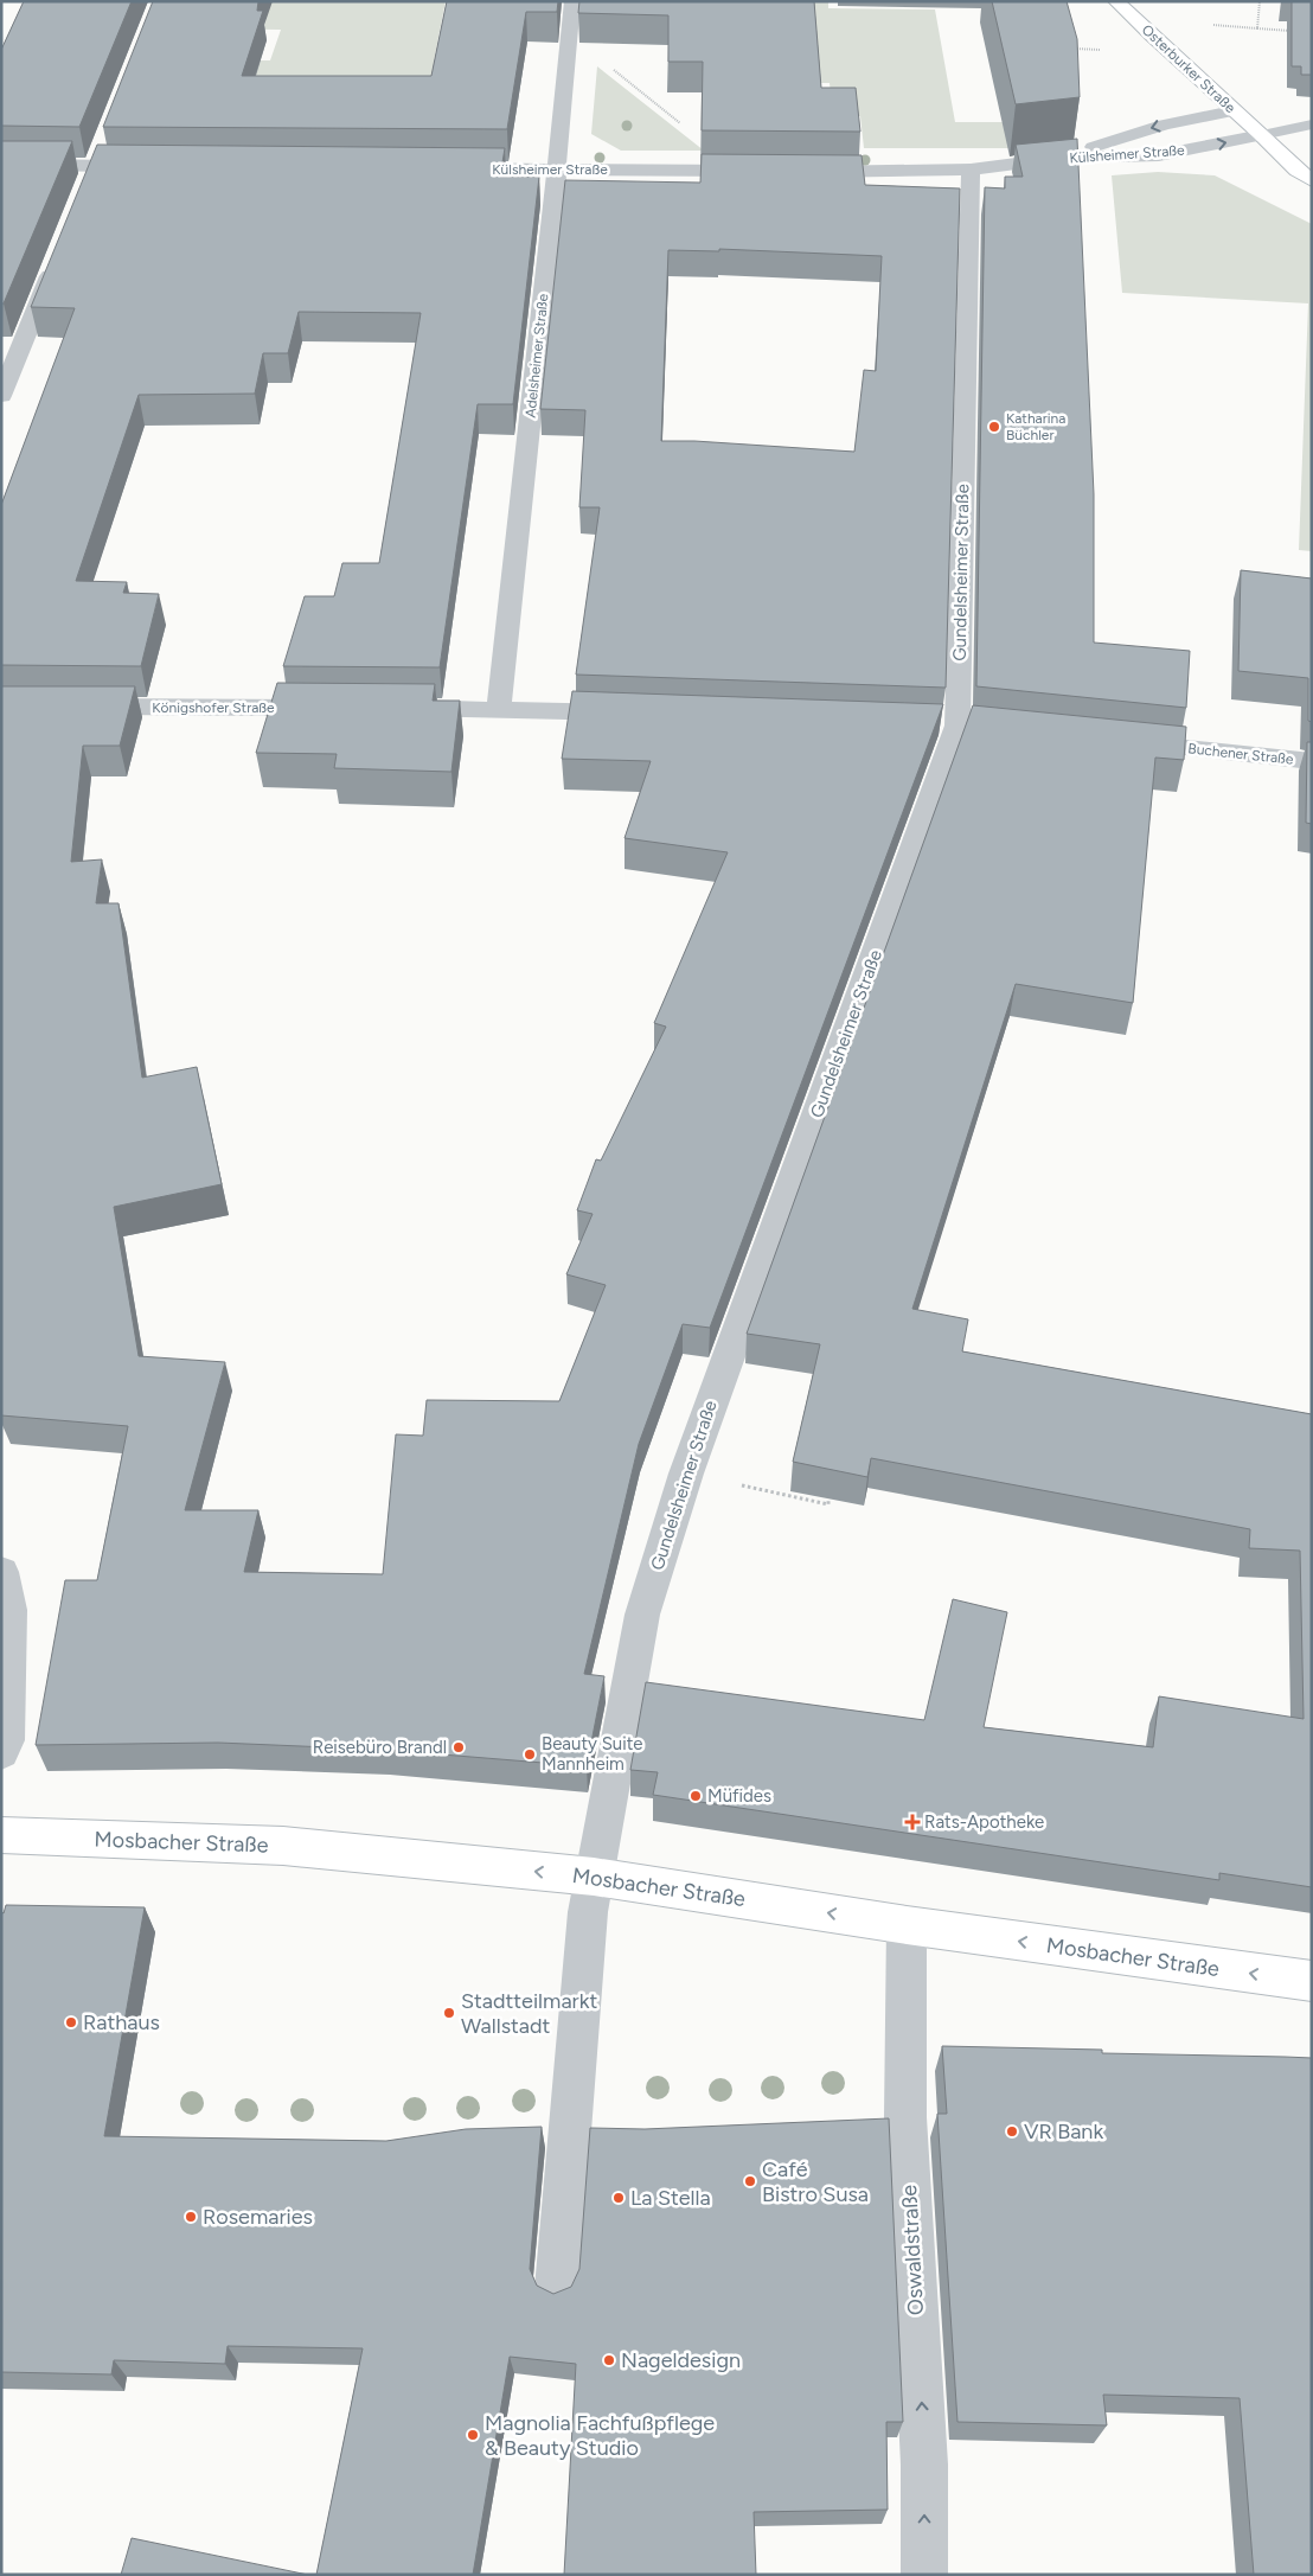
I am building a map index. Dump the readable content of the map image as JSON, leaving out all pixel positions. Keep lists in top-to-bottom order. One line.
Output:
{"streets":{"street":["Osterburker Straße","Külsheimer Straße","Adelsheimer Straße","Gundelsheimer Straße","Königshofer Straße","Buchener Straße","Mosbacher Straße","Oswaldstraße"]},"crossings":[["Osterburker Straße","Külsheimer Straße"],["Külsheimer Straße","Adelsheimer Straße"],["Külsheimer Straße","Gundelsheimer Straße"],["Gundelsheimer Straße","Mosbacher Straße"],["Mosbacher Straße","Oswaldstraße"]],"one_way":["Mosbacher Straße","Oswaldstraße"],"places":{"other":["Katharina Büchler","Reisebüro Brandl","Beauty Suite Mannheim","Müfides","Stadtteilmarkt Wallstadt","Rathaus","VR Bank","Café Bistro Susa","La Stella","Rosemaries","Nageldesign","Magnolia Fachfußpflege & Beauty Studio"],"health":["Rats-Apotheke"]}}
